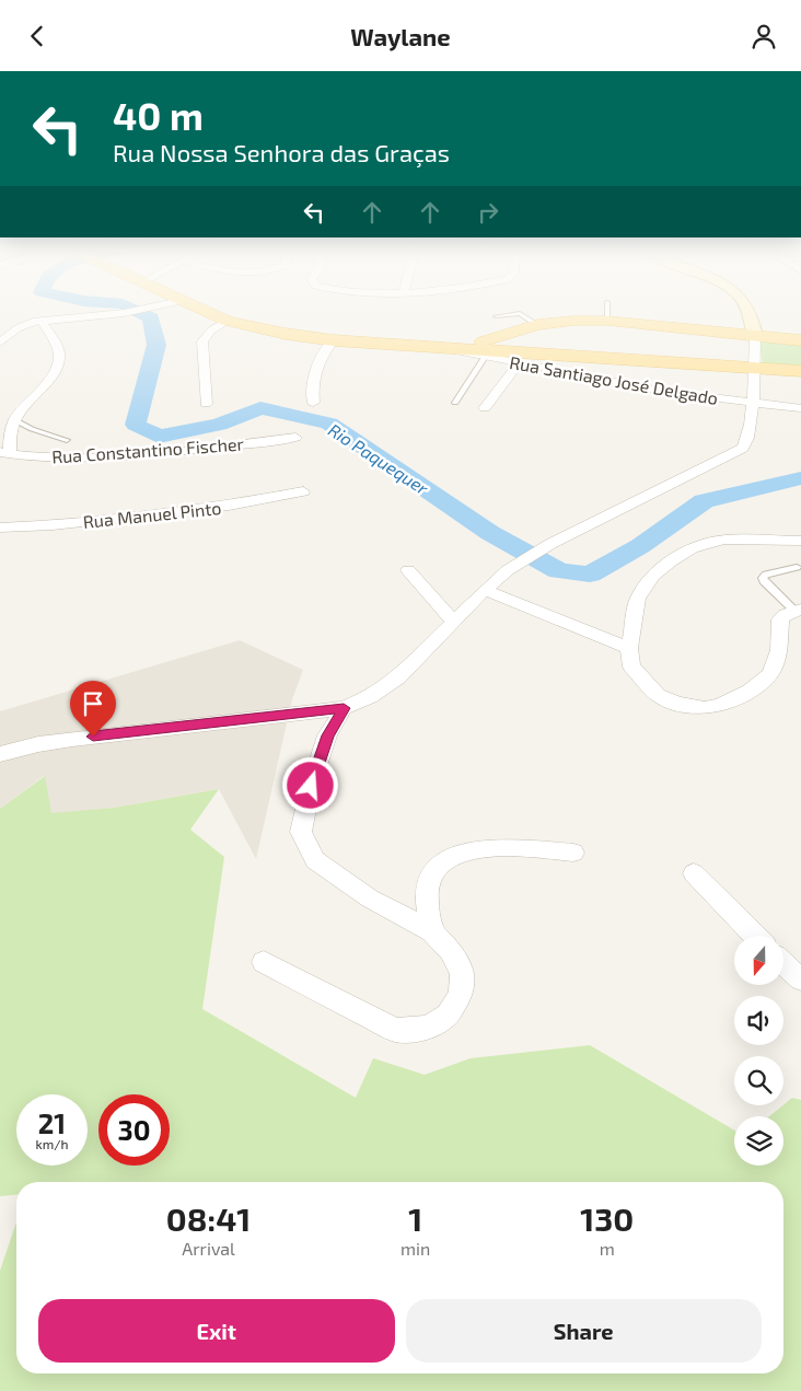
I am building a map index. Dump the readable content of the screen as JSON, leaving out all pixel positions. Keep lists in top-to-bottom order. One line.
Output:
{"streets":{"street":["Rua Santiago José Delgado","Rua Constantino Fischer","Rua Manuel Pinto"]},"water":["Rio Paquequer"],"north":"bottom","page":{"header":"Waylane","turn":["40 m","Rua Nossa Senhora das Graças"],"speed":"21 km/h","limit":"30","eta":["08:41","Arrival","1","min","130","m"],"buttons":["Exit","Share"]}}
